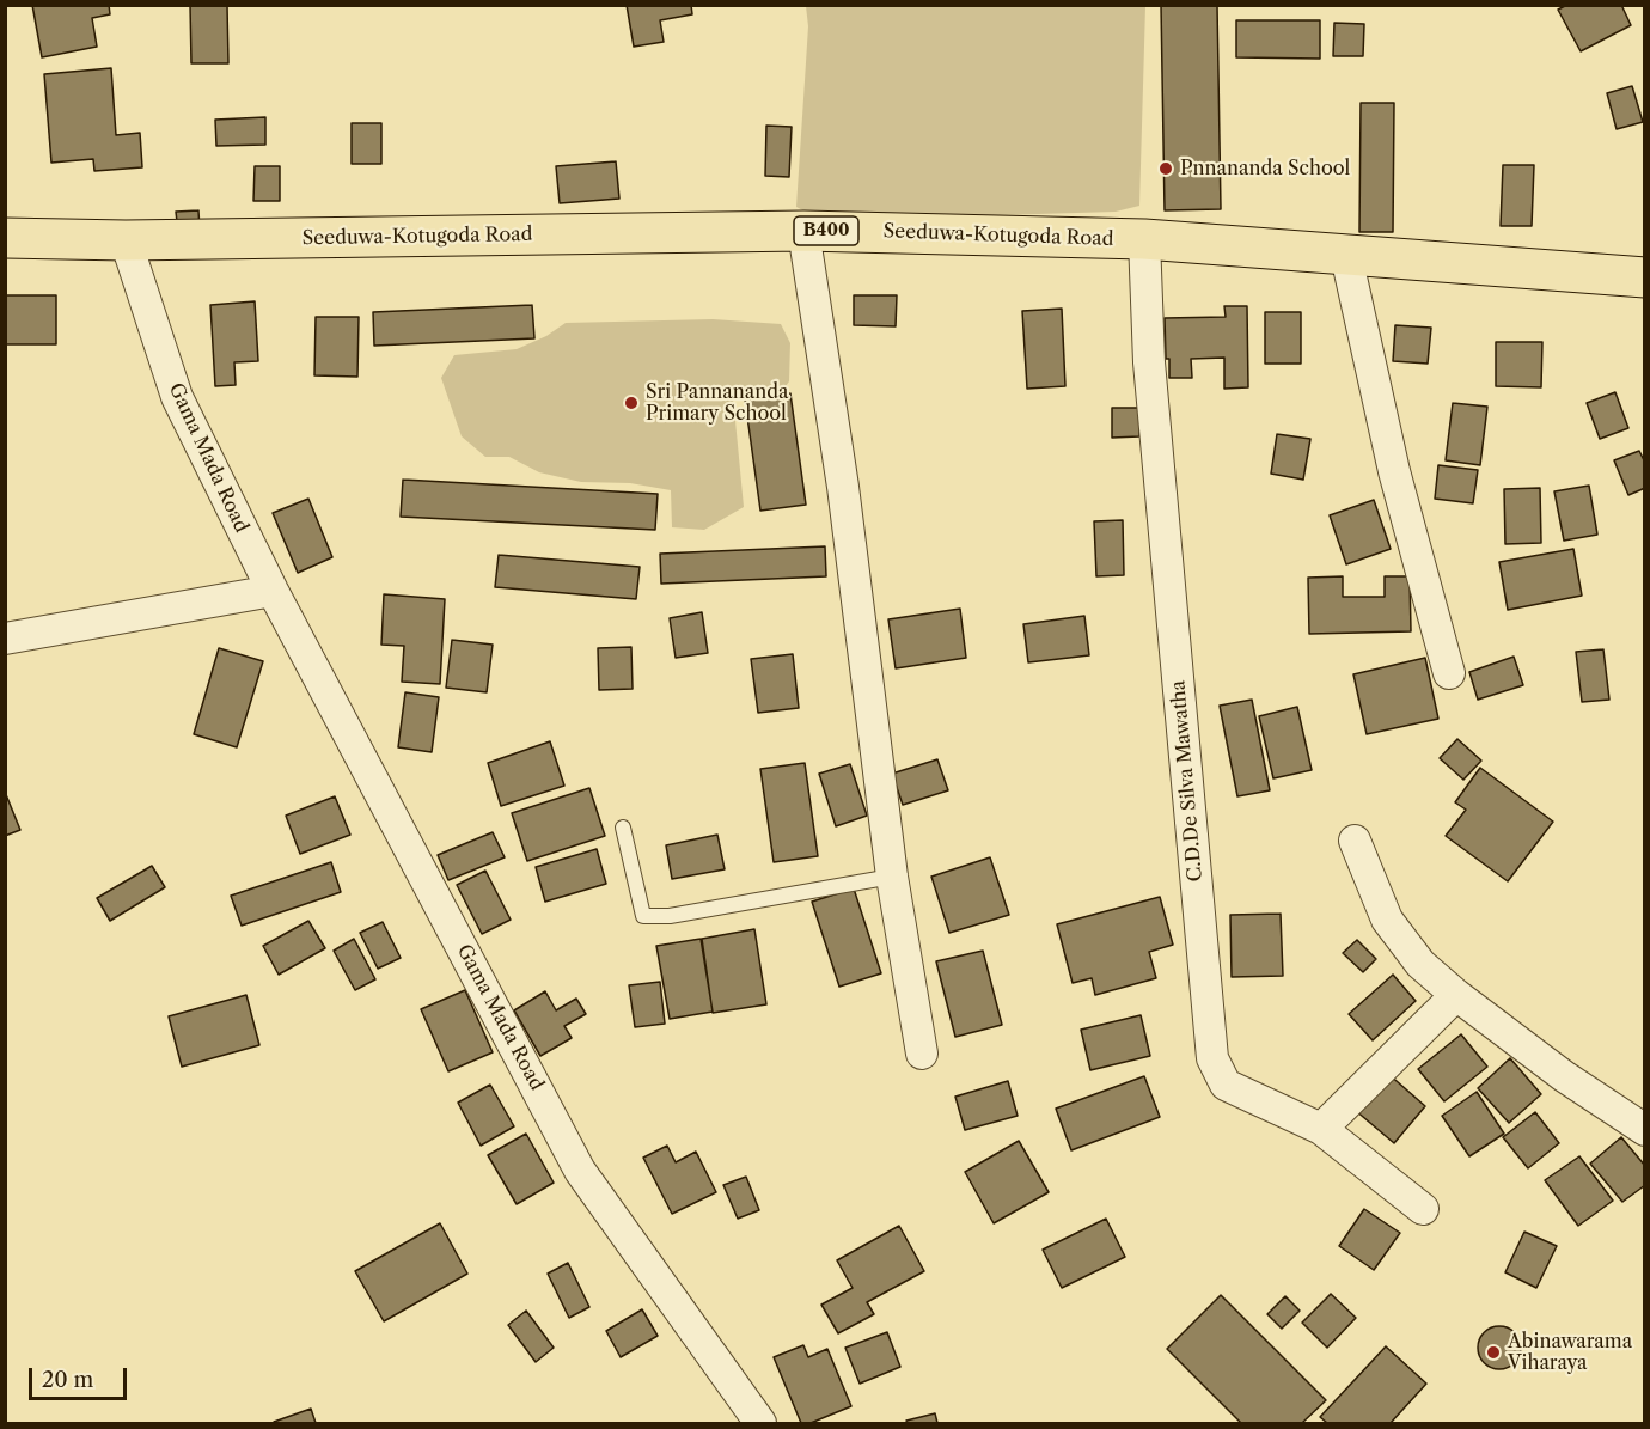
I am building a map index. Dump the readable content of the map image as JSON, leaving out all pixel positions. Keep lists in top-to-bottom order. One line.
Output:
{"streets":{"main road":["B400","Seeduwa-Kotugoda Road"],"street":["Gama Mada Road","C.D.De Silva Mawatha"]},"crossings":[["Seeduwa-Kotugoda Road","Gama Mada Road"],["Seeduwa-Kotugoda Road","C.D.De Silva Mawatha"]],"places":["Pnnananda School","Sri Pannananda Primary School","Abinawarama Viharaya"],"scale_bar":"20 m"}
